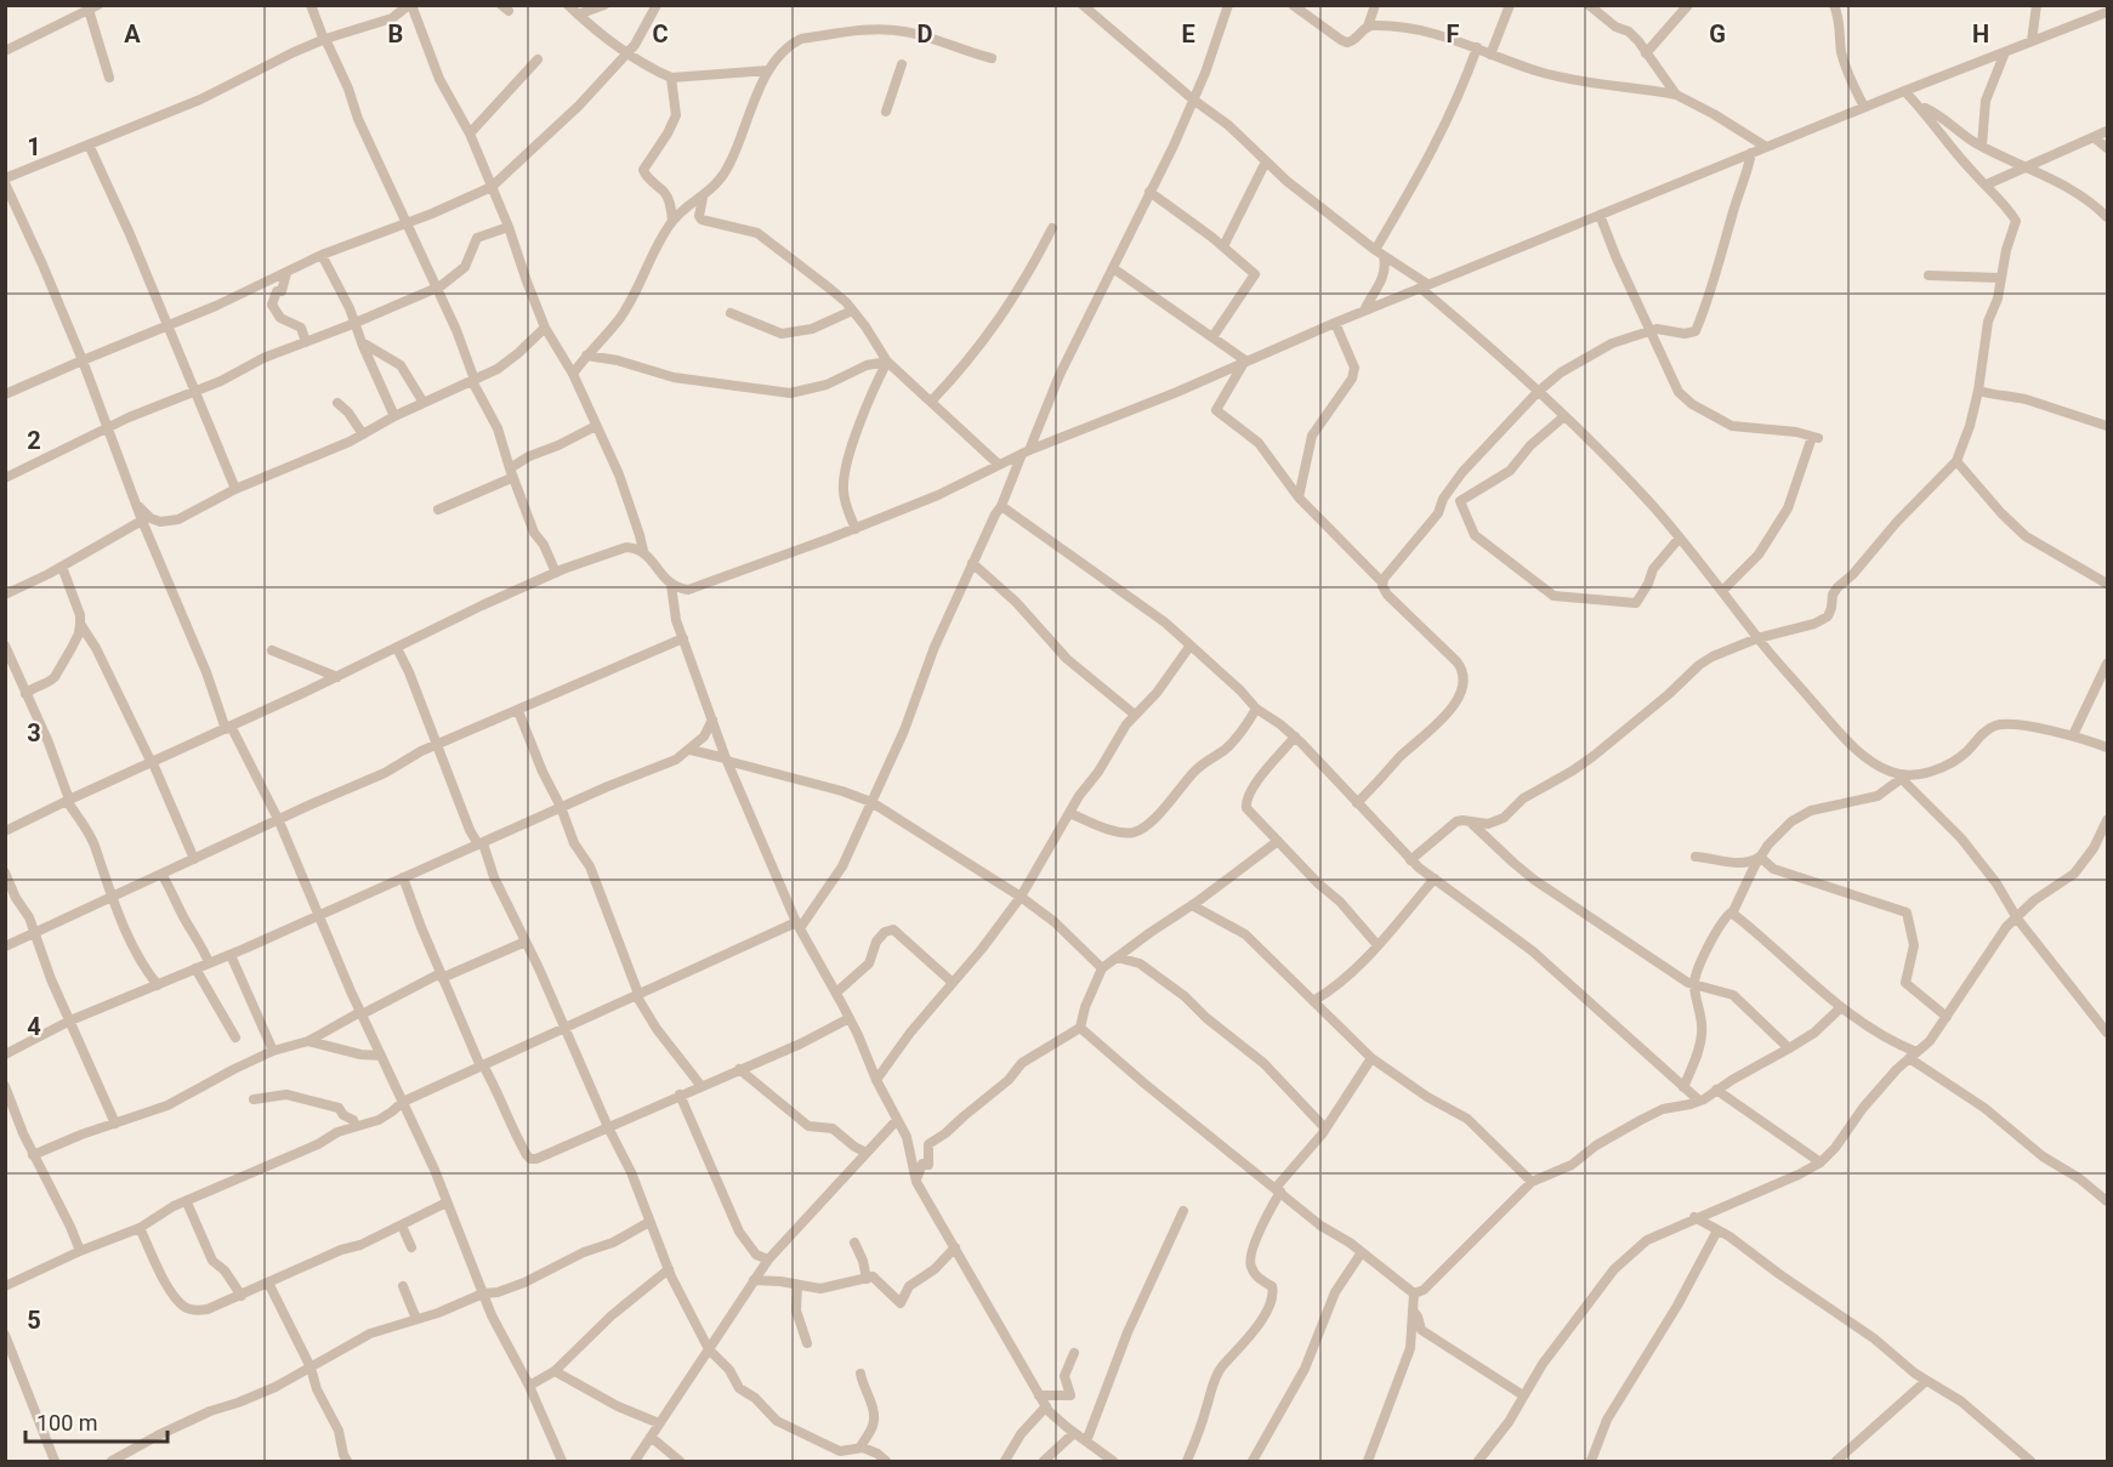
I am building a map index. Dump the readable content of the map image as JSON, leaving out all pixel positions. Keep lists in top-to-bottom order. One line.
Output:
{"scale_bar":"100 m","grid":{"columns":["A","B","C","D","E","F","G","H"],"rows":["1","2","3","4","5"]}}
